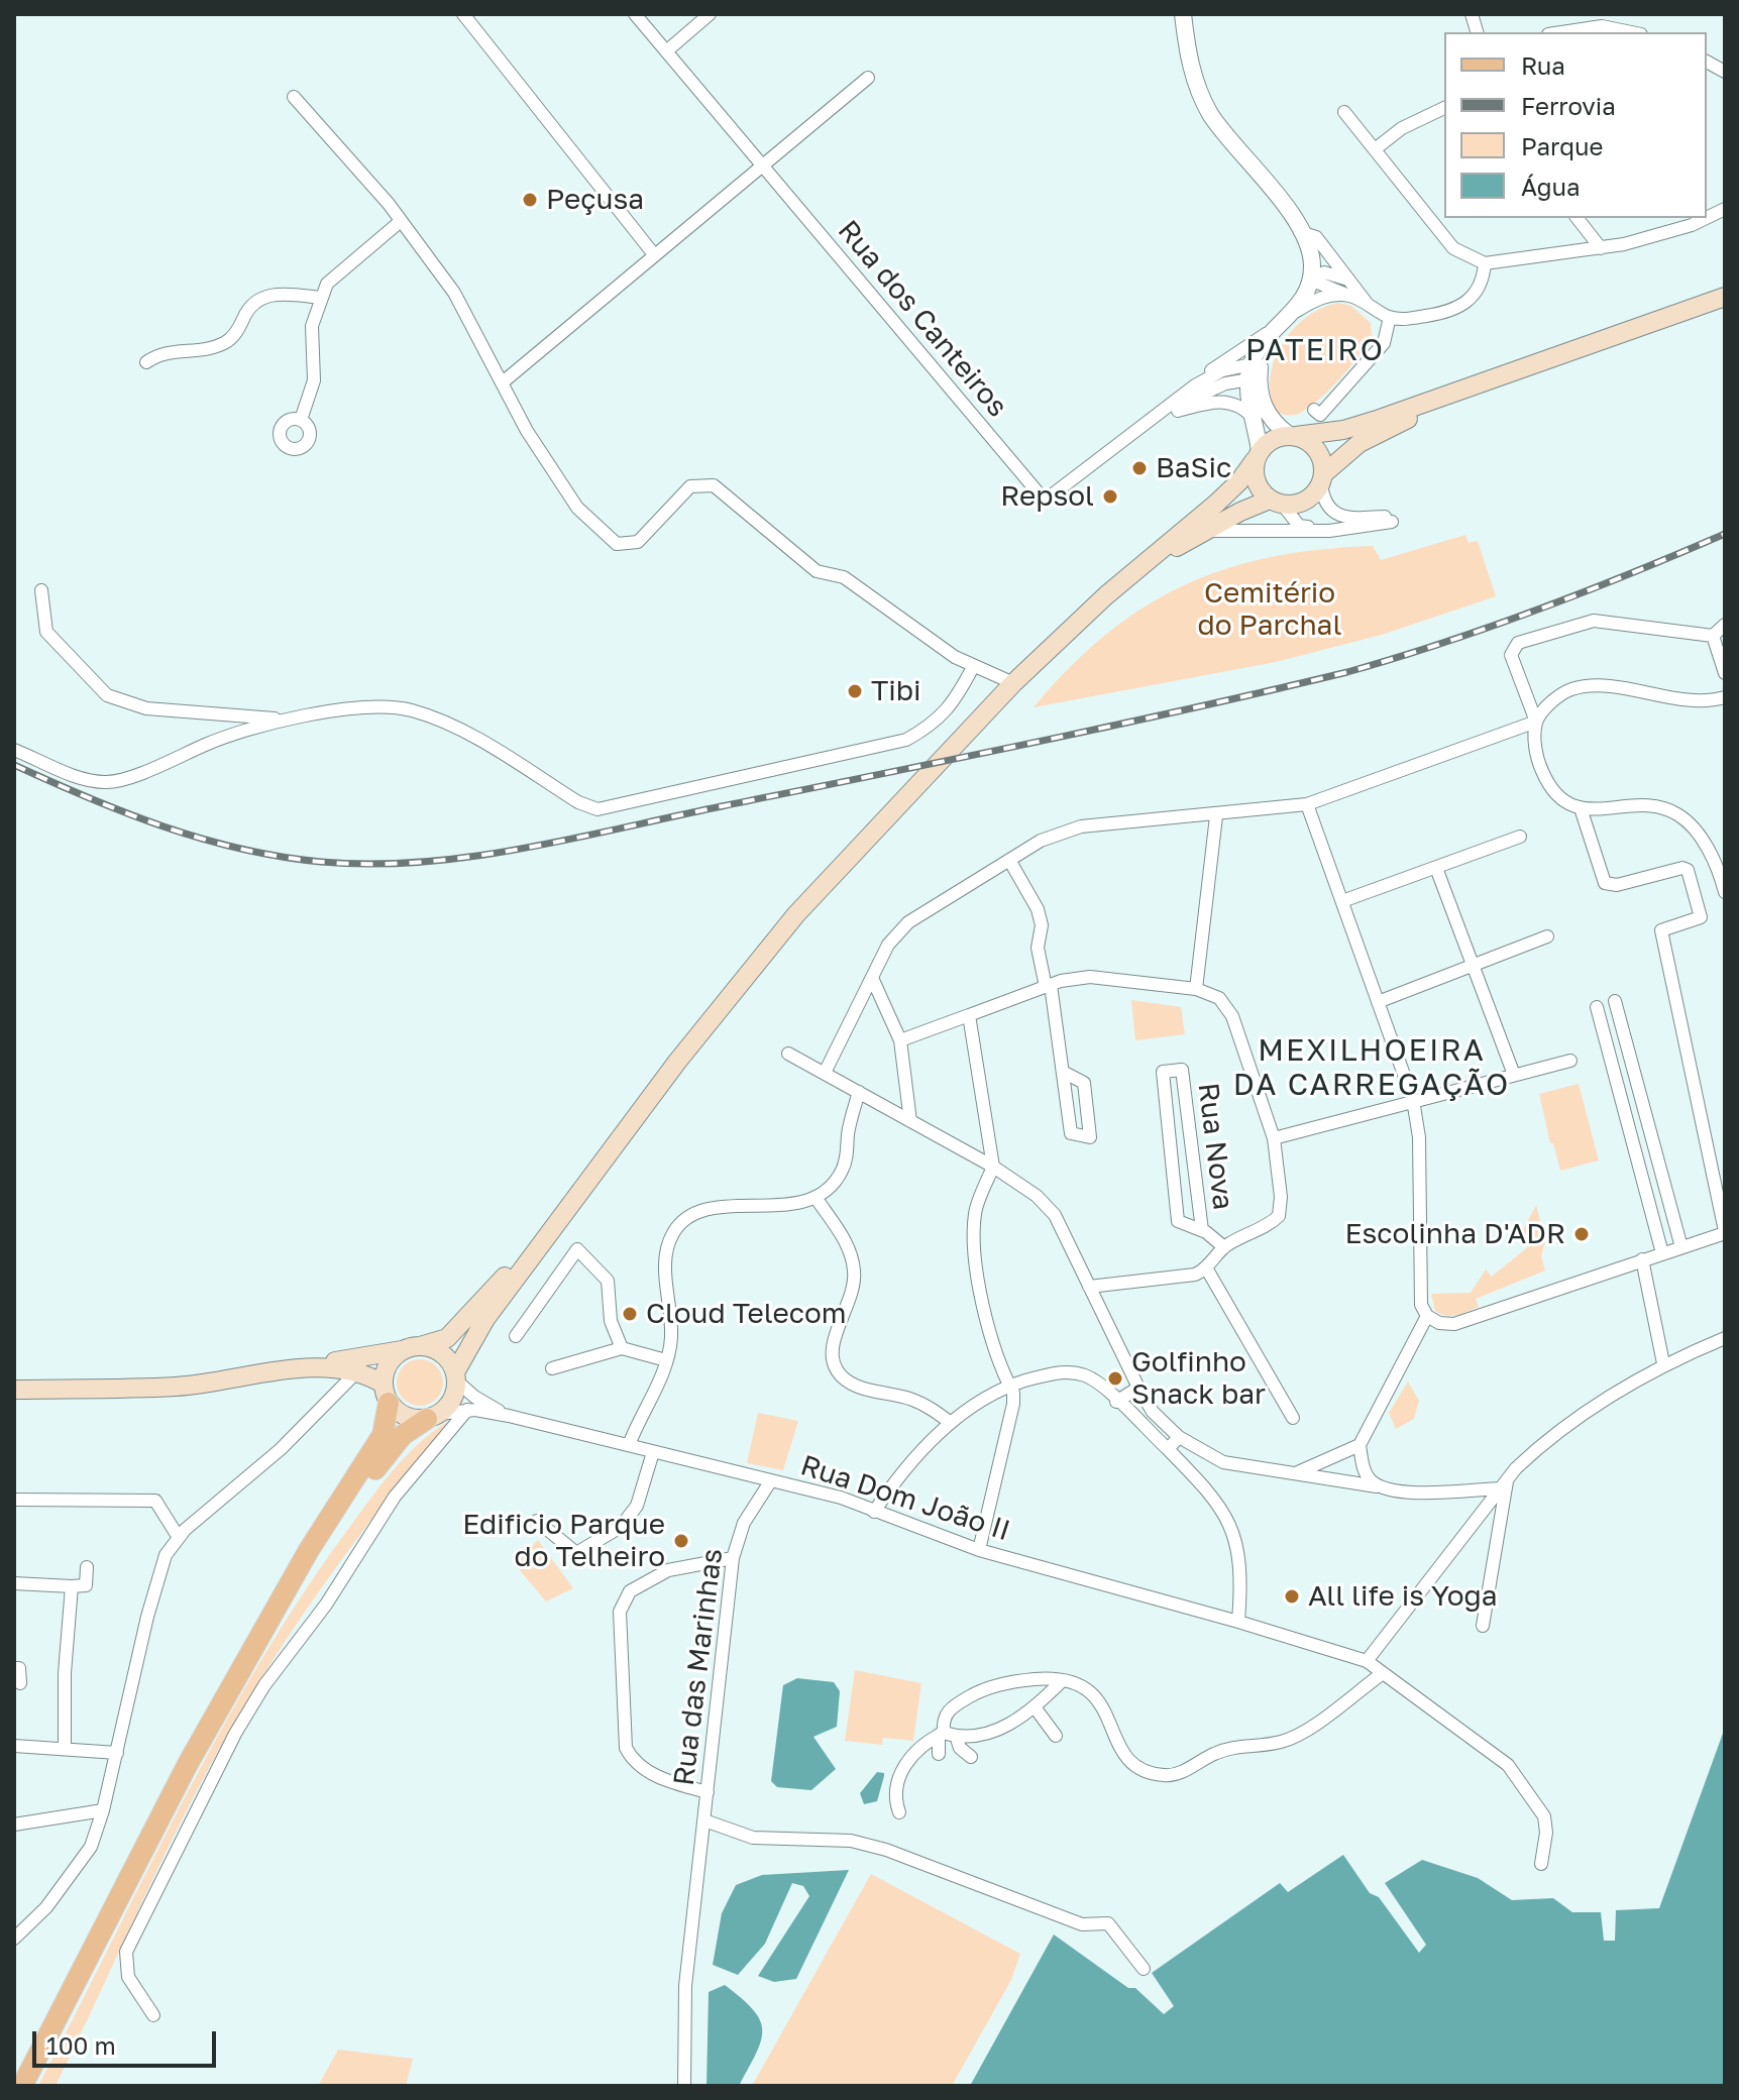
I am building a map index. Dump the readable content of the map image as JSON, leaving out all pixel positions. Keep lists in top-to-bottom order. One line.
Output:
{"streets":{"street":["Rua dos Canteiros","Rua Nova","Rua Dom João II","Rua das Marinhas"]},"crossings":[["Rua Dom João II","Rua das Marinhas"]],"districts":["PATEIRO","MEXILHOEIRA DA CARREGAÇÃO"],"parks":["Cemitério do Parchal"],"places":["Peçusa","BaSic","Repsol","Tibi","Escolinha D'ADR","Cloud Telecom","Golfinho Snack bar","Edificio Parque do Telheiro","All life is Yoga"],"legend":["Rua","Ferrovia","Parque","Água"],"scale_bar":"100 m"}
